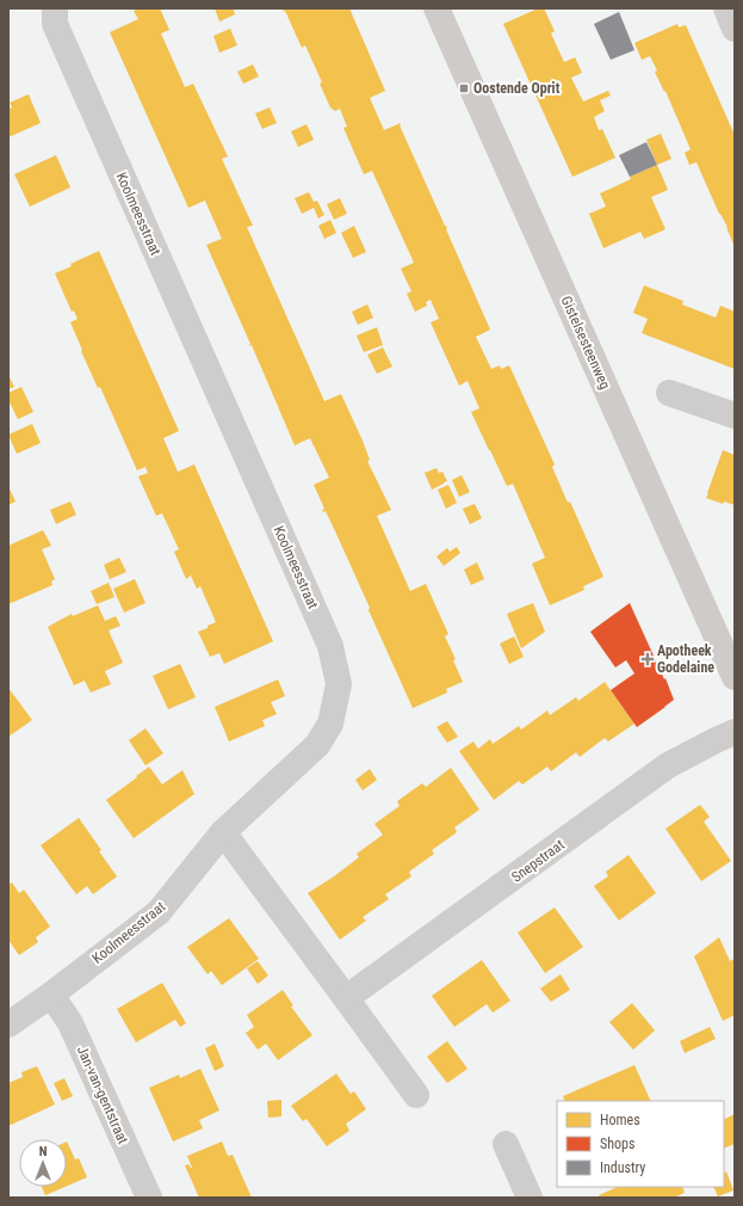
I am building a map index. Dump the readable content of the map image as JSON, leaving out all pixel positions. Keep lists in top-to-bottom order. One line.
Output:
{"streets":{"main road":["Gistelsesteenweg"],"street":["Koolmeesstraat","Snepstraat","Jan-van-gentstraat"]},"crossings":[["Koolmeesstraat","Jan-van-gentstraat"]],"places":{"transit":["Oostende Oprit"],"health":["Apotheek Godelaine"]},"legend":["Homes","Shops","Industry"],"north":"top"}
